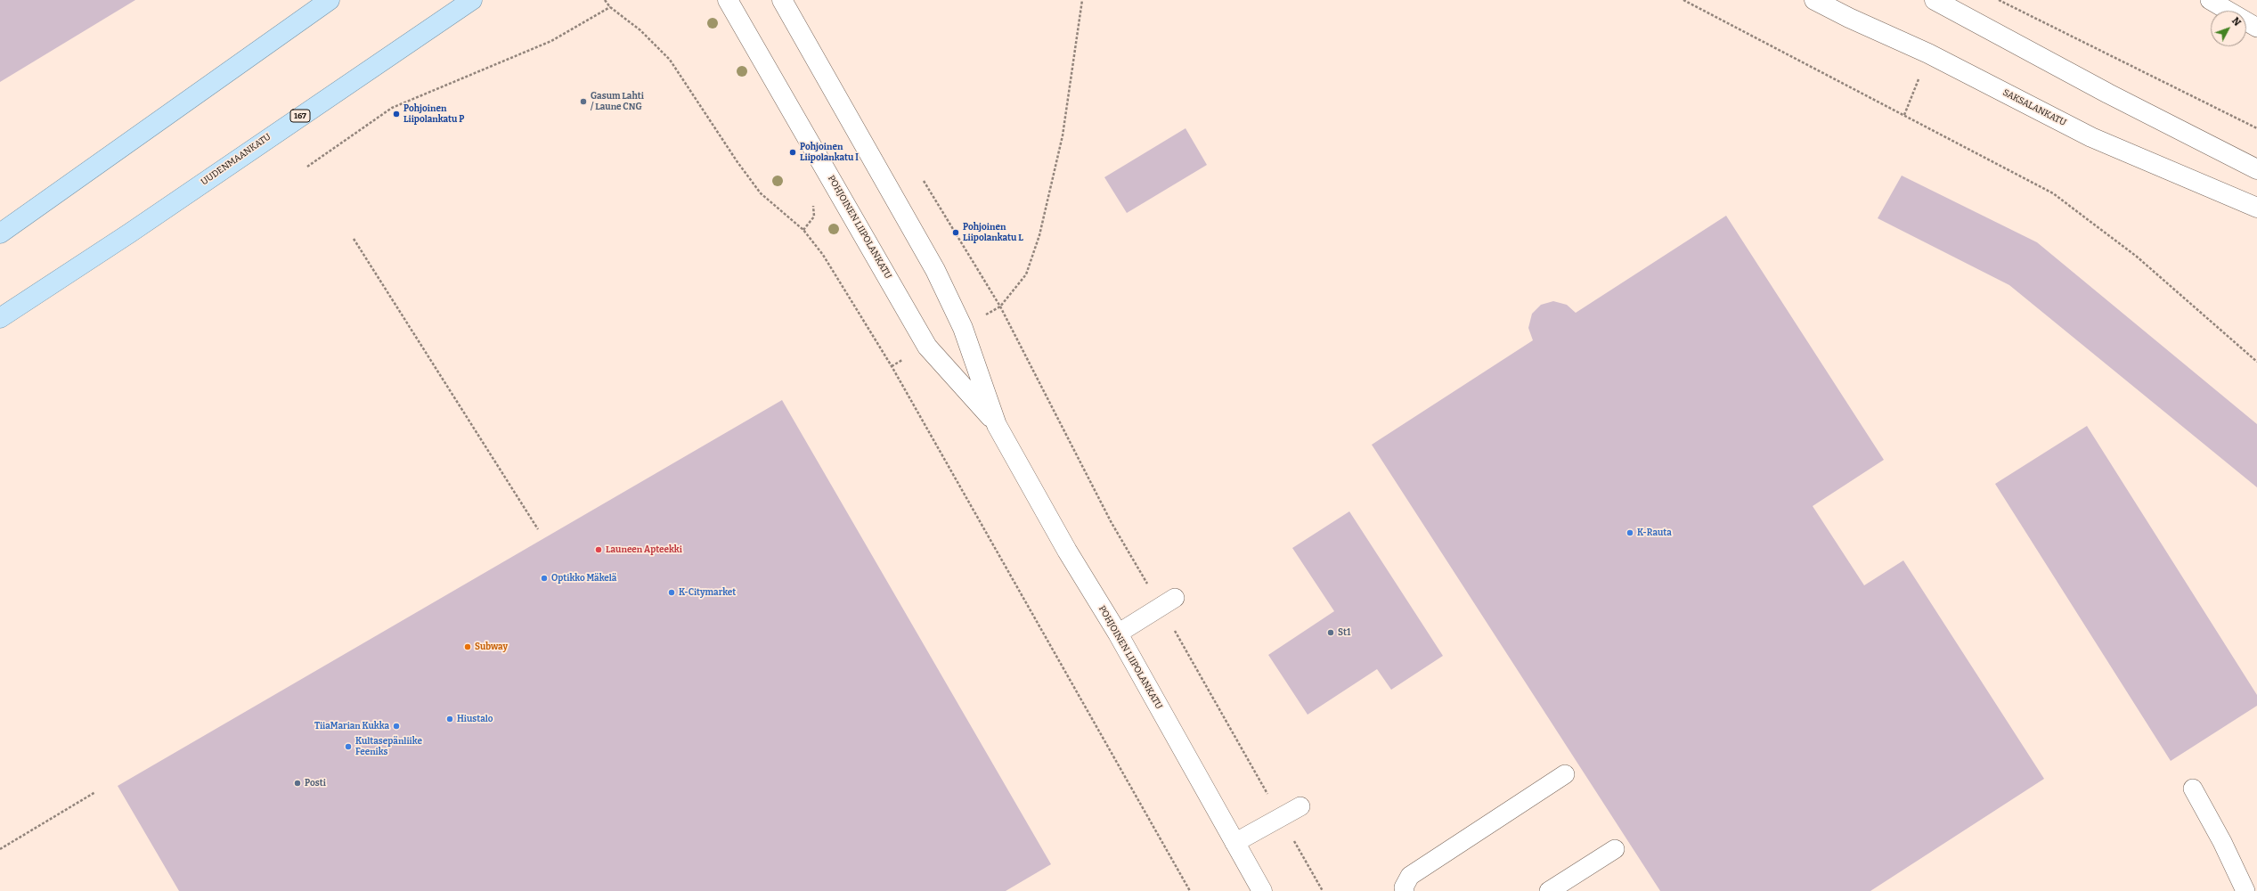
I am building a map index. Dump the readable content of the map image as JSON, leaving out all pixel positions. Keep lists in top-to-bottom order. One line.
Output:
{"streets":{"main road":["167","UUDENMAANKATU"],"street":["SAKSALANKATU","POHJOINEN LIIPOLANKATU"]},"places":["Gasum Lahti / Laune CNG","Pohjoinen Liipolankatu P","Pohjoinen Liipolankatu I","Pohjoinen Liipolankatu L","K-Rauta","Launeen Apteekki","Optikko Mäkelä","K-Citymarket","St1","Subway","Hiustalo","TiiaMarian Kukka","Kultasepänliike Feeniks","Posti"],"north":"top right"}
